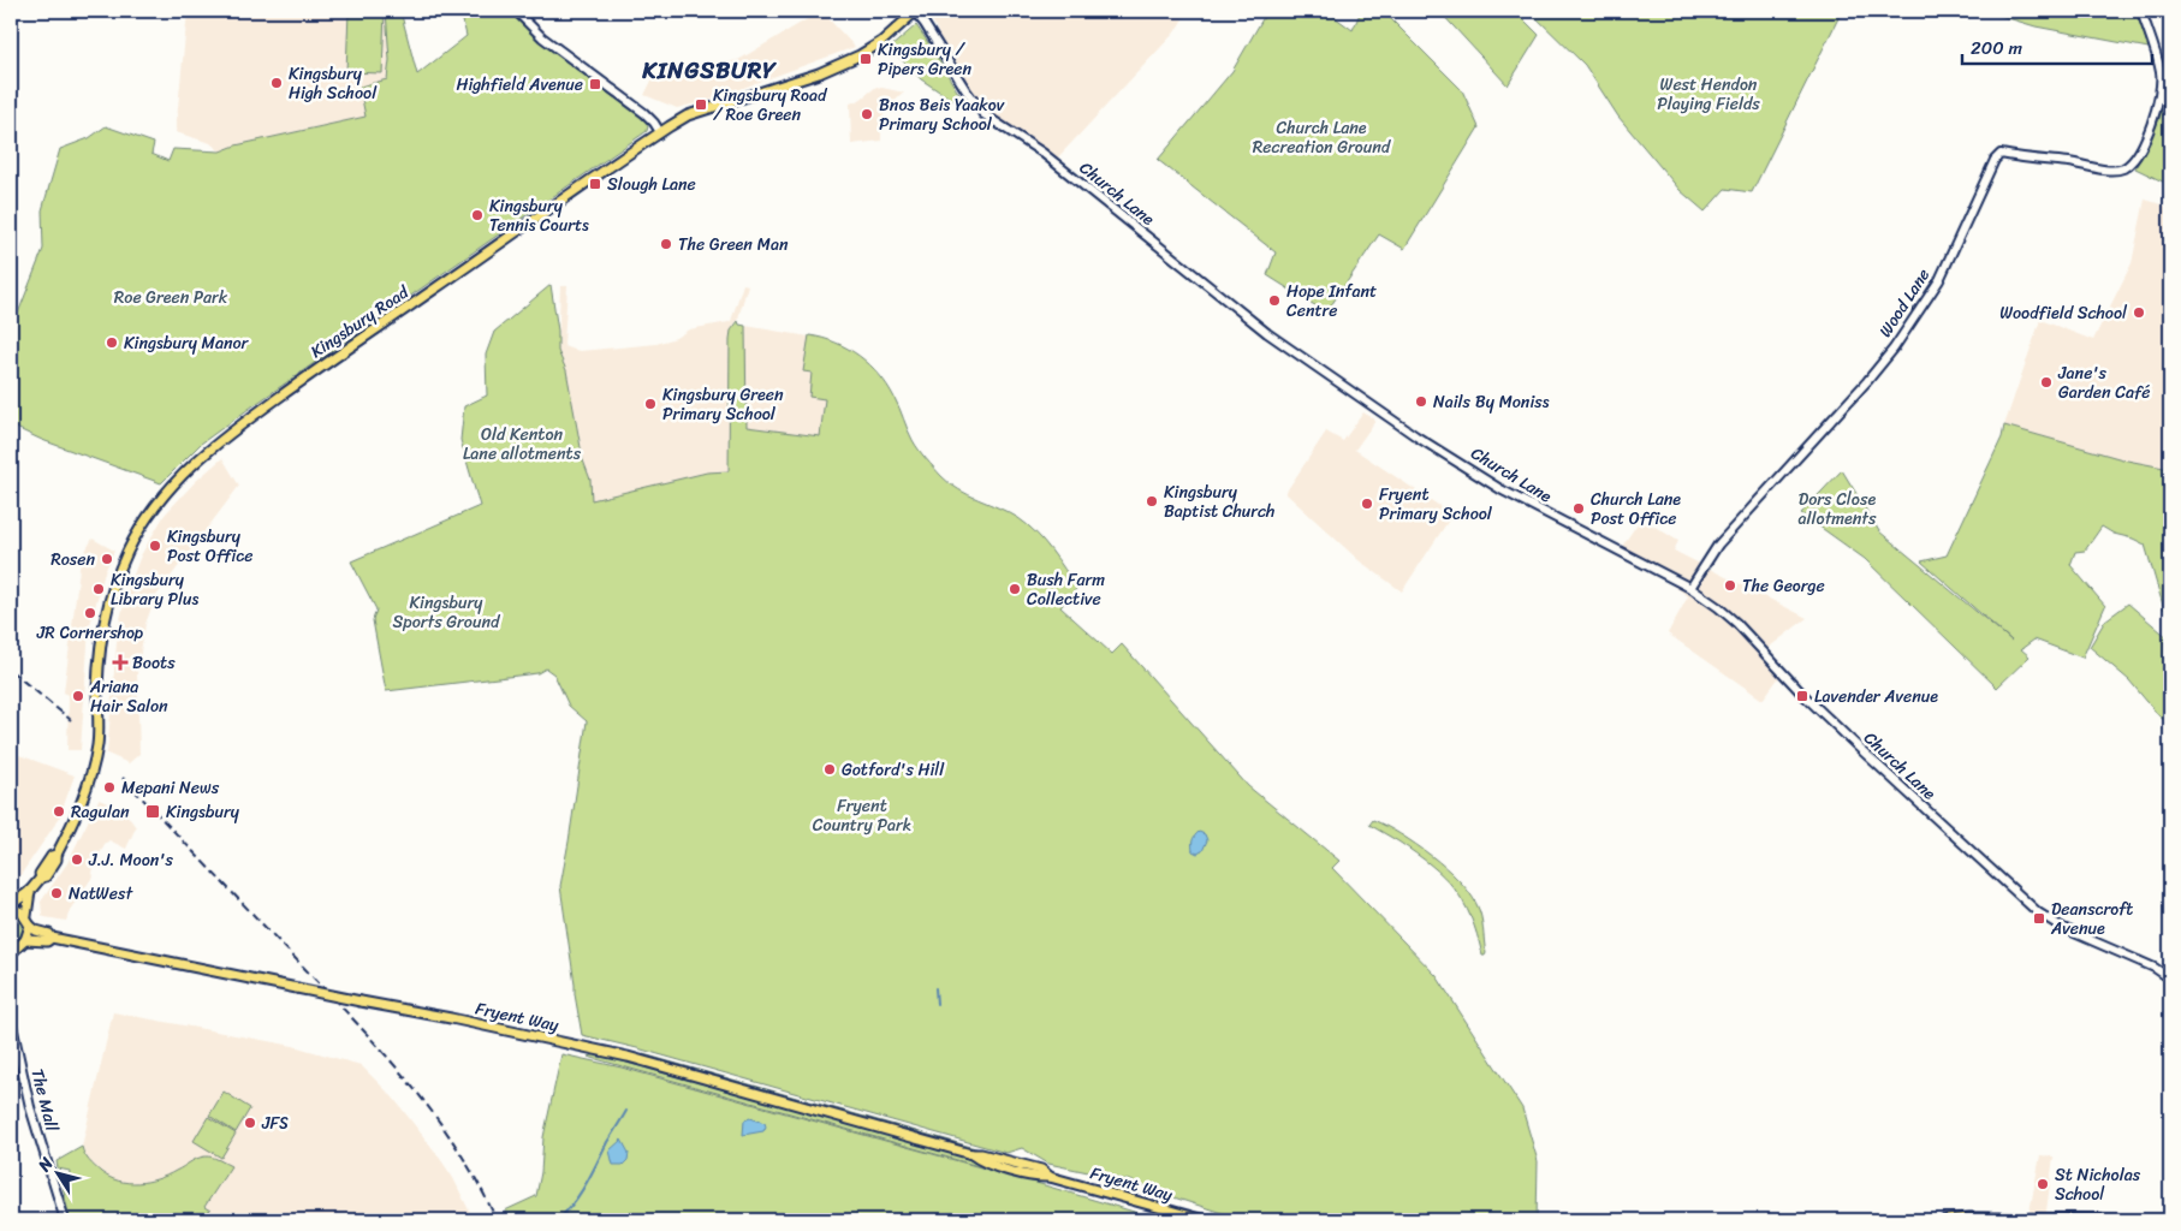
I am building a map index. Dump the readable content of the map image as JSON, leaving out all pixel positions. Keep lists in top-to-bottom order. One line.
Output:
{"streets":{"main road":["Church Lane","Wood Lane","Kingsbury Road","Fryent Way","The Mall"]},"crossings":[["Church Lane","Wood Lane"],["Church Lane","Kingsbury Road"]],"districts":["KINGSBURY"],"parks":["West Hendon Playing Fields","Church Lane Recreation Ground","Roe Green Park","Old Kenton Lane allotments","Dors Close allotments","Kingsbury Sports Ground","Fryent Country Park"],"places":{"transit":["Kingsbury / Pipers Green","Highfield Avenue","Kingsbury Road / Roe Green","Slough Lane","Lavender Avenue","Kingsbury","Deanscroft Avenue"],"other":["Kingsbury High School","Bnos Beis Yaakov Primary School","Kingsbury Tennis Courts","The Green Man","Hope Infant Centre","Woodfield School","Kingsbury Manor","Jane's Garden Café","Nails By Moniss","Kingsbury Green Primary School","Kingsbury Baptist Church","Fryent Primary School","Church Lane Post Office","Kingsbury Post Office","Rosen","The George","Kingsbury Library Plus","Bush Farm Collective","JR Cornershop","Ariana Hair Salon","Gotford's Hill","Mepani News","Ragulan","J.J. Moon's","NatWest","JFS","St Nicholas School"],"health":["Boots"]},"scale_bar":"200 m","north":"top left"}
